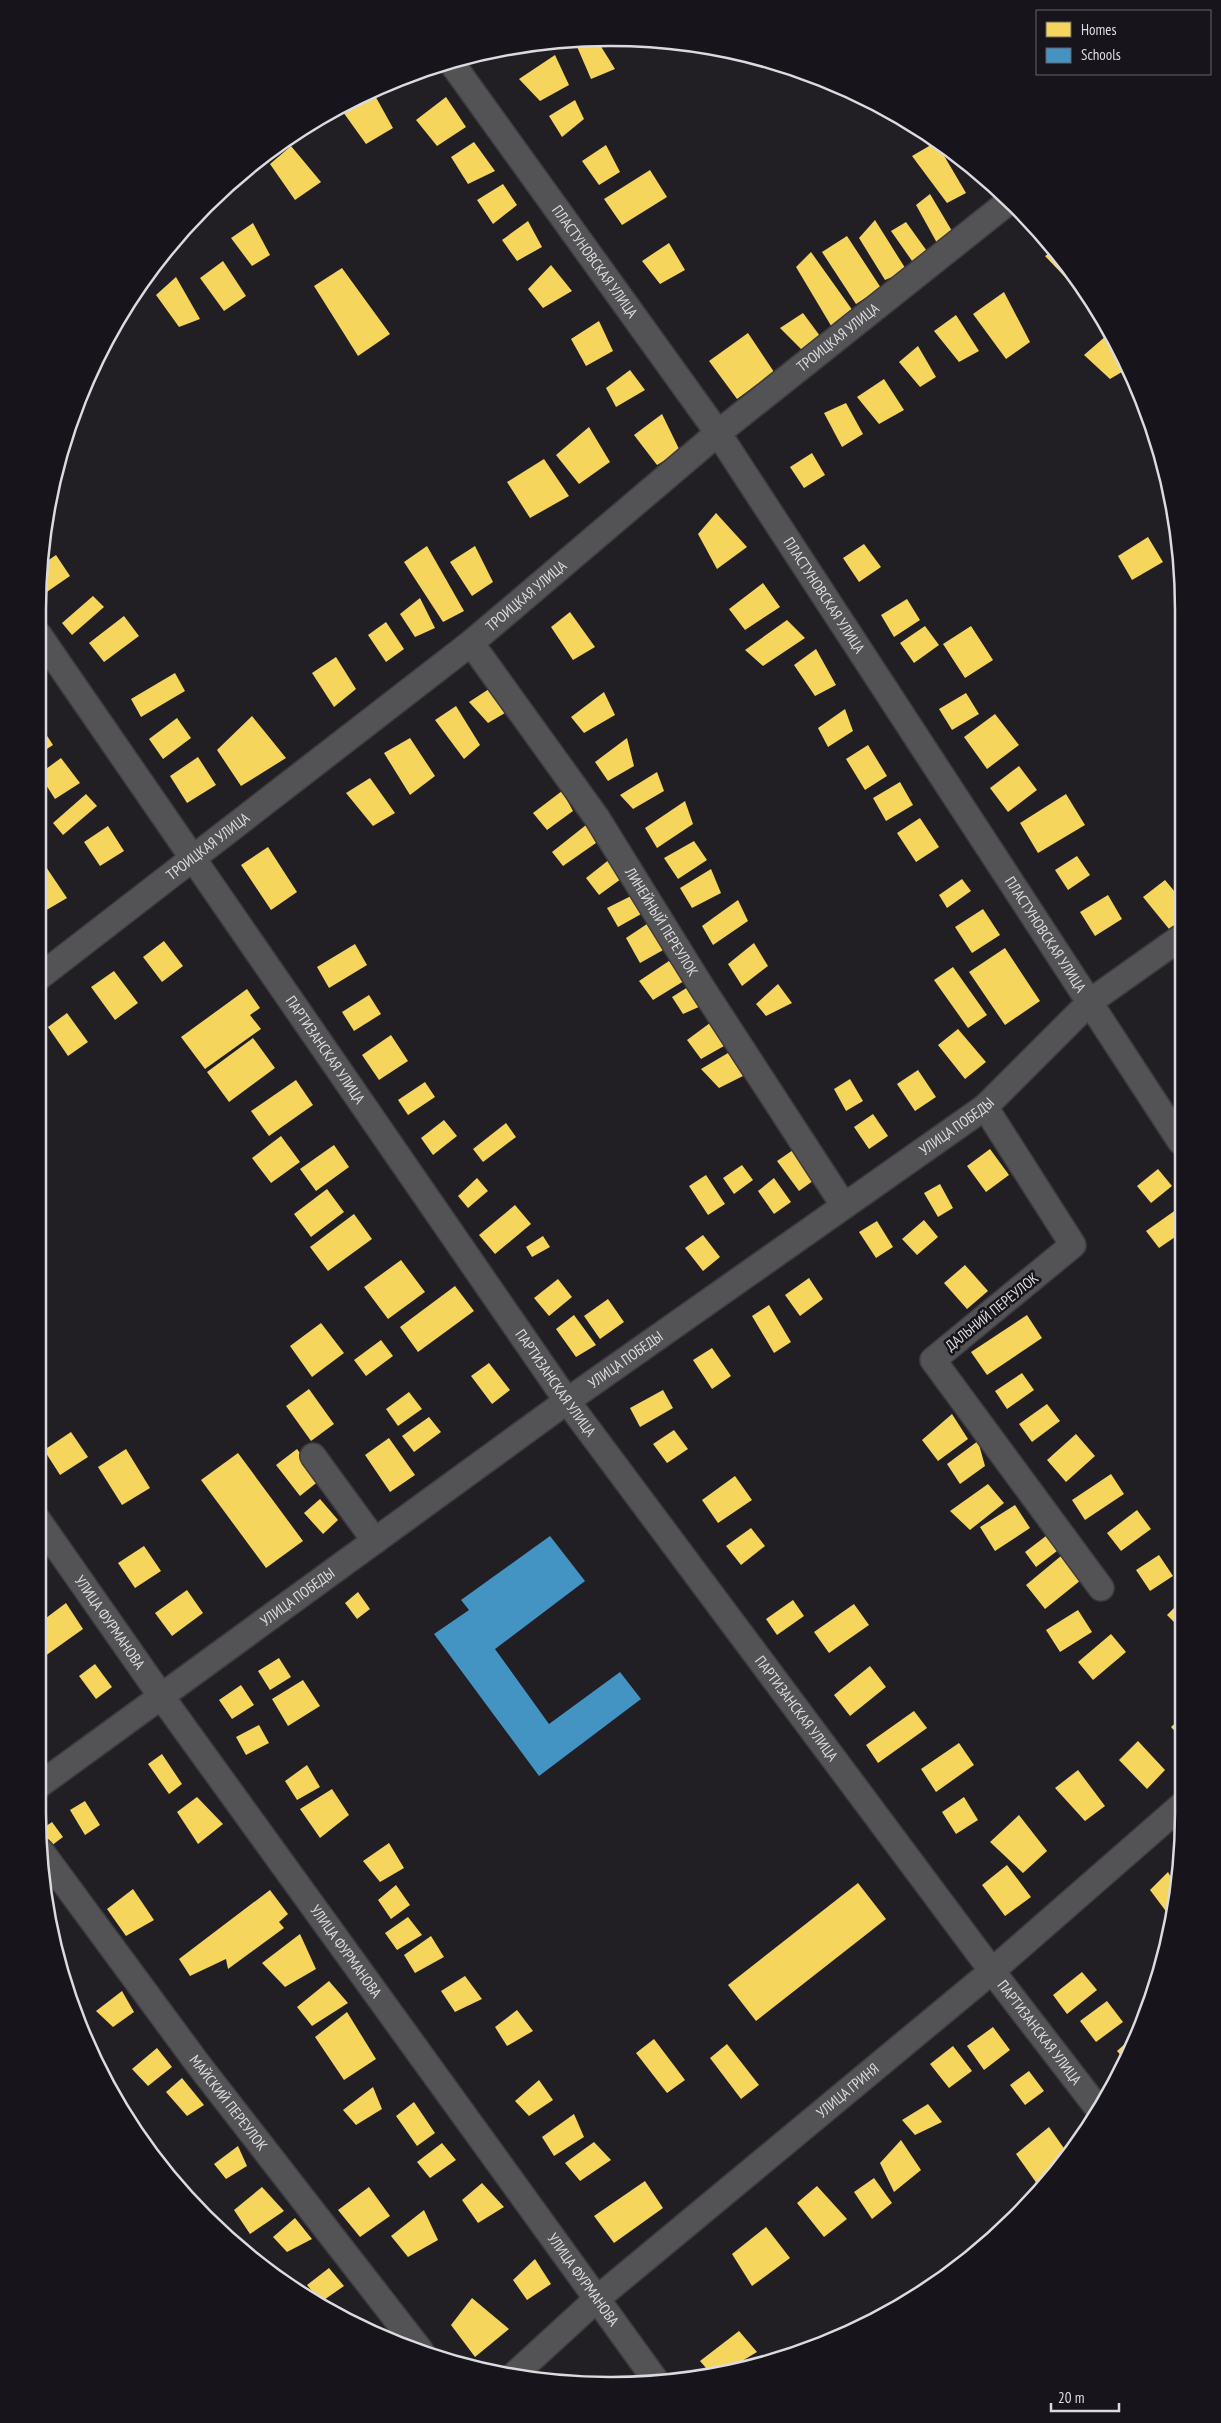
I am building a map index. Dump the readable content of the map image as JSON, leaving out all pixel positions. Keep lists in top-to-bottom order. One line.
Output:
{"streets":{"street":["ПЛАСТУНОВСКАЯ УЛИЦА","ТРОИЦКАЯ УЛИЦА","ЛИНЕЙНЫЙ ПЕРЕУЛОК","ПАРТИЗАНСКАЯ УЛИЦА","УЛИЦА ПОБЕДЫ","ДАЛЬНИЙ ПЕРЕУЛОК","УЛИЦА ФУРМАНОВА","УЛИЦА ГРИНЯ","МАЙСКИЙ ПЕРЕУЛОК"]},"crossings":[["ПЛАСТУНОВСКАЯ УЛИЦА","ТРОИЦКАЯ УЛИЦА"],["ПЛАСТУНОВСКАЯ УЛИЦА","УЛИЦА ПОБЕДЫ"],["ТРОИЦКАЯ УЛИЦА","ЛИНЕЙНЫЙ ПЕРЕУЛОК"],["ТРОИЦКАЯ УЛИЦА","ПАРТИЗАНСКАЯ УЛИЦА"],["ЛИНЕЙНЫЙ ПЕРЕУЛОК","УЛИЦА ПОБЕДЫ"],["ПАРТИЗАНСКАЯ УЛИЦА","УЛИЦА ПОБЕДЫ"],["ПАРТИЗАНСКАЯ УЛИЦА","УЛИЦА ГРИНЯ"],["УЛИЦА ПОБЕДЫ","ДАЛЬНИЙ ПЕРЕУЛОК"],["УЛИЦА ПОБЕДЫ","УЛИЦА ФУРМАНОВА"],["УЛИЦА ФУРМАНОВА","УЛИЦА ГРИНЯ"]],"legend":["Homes","Schools"],"scale_bar":"20 m"}
